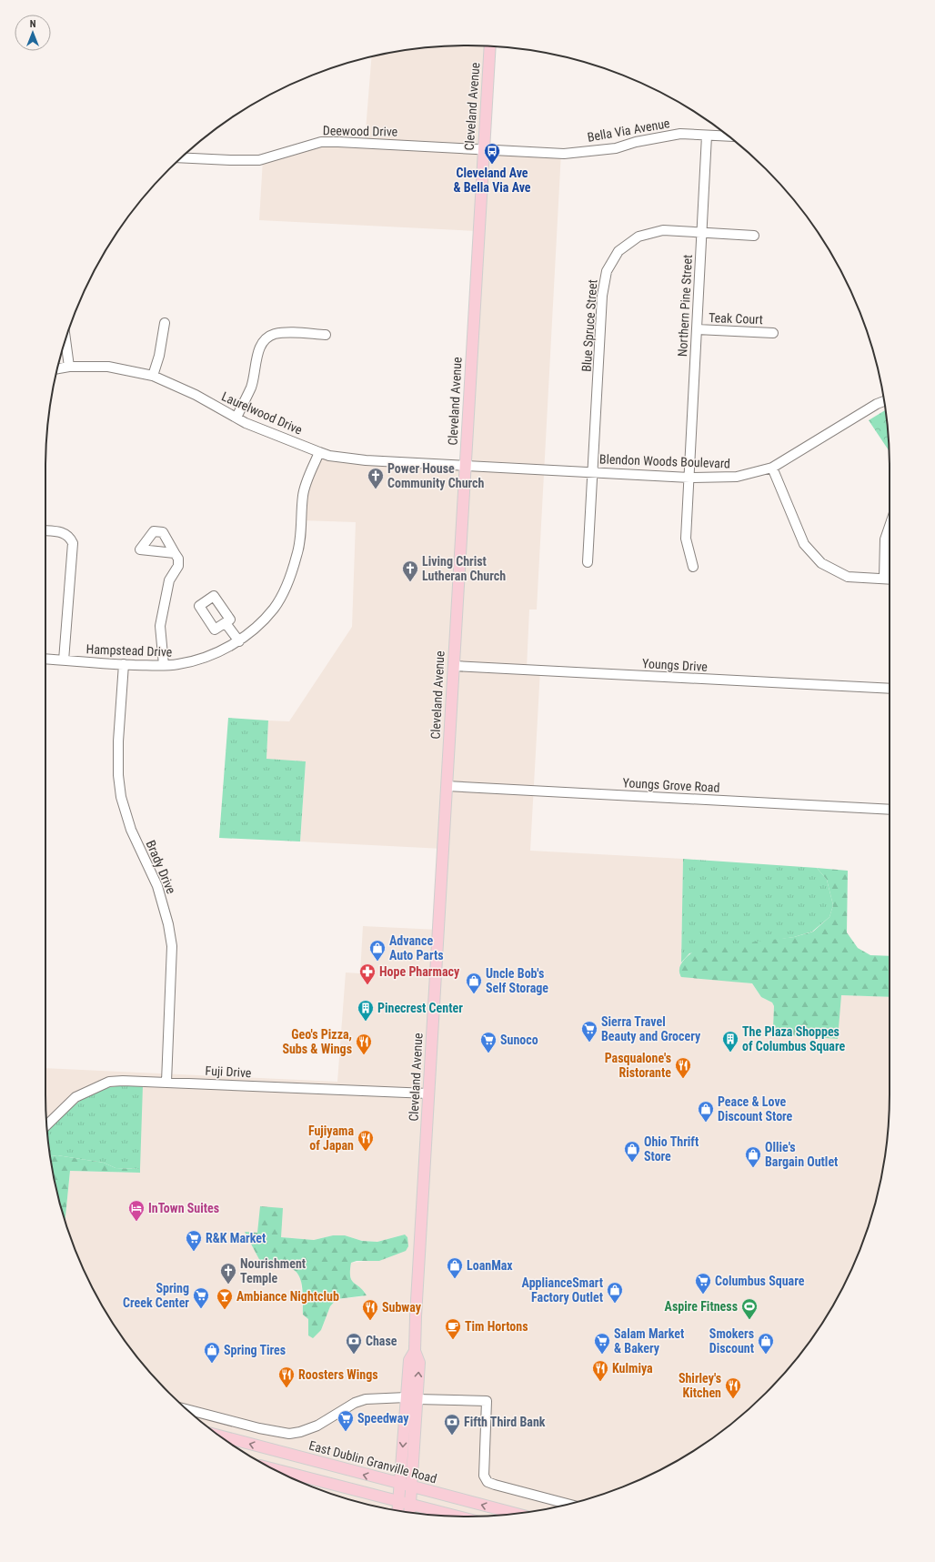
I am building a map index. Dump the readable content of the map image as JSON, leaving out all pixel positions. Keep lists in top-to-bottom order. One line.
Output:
{"streets":{"main road":["Cleveland Avenue","East Dublin Granville Road"],"street":["Bella Via Avenue","Deewood Drive","Northern Pine Street","Teak Court","Blue Spruce Street","Laurelwood Drive","Blendon Woods Boulevard","Hampstead Drive","Youngs Drive","Youngs Grove Road","Brady Drive","Fuji Drive"]},"crossings":[["Cleveland Avenue","Bella Via Avenue"],["Cleveland Avenue","Deewood Drive"],["Cleveland Avenue","Laurelwood Drive"],["Cleveland Avenue","Blendon Woods Boulevard"],["Cleveland Avenue","Youngs Drive"],["Cleveland Avenue","Youngs Grove Road"],["Cleveland Avenue","Fuji Drive"],["Cleveland Avenue","East Dublin Granville Road"],["Bella Via Avenue","Deewood Drive"],["Bella Via Avenue","Northern Pine Street"],["Northern Pine Street","Teak Court"],["Northern Pine Street","Blue Spruce Street"],["Northern Pine Street","Blendon Woods Boulevard"],["Blue Spruce Street","Blendon Woods Boulevard"],["Laurelwood Drive","Blendon Woods Boulevard"],["Laurelwood Drive","Hampstead Drive"],["Hampstead Drive","Brady Drive"],["Brady Drive","Fuji Drive"]],"places":{"bus stop":["Cleveland Ave & Bella Via Ave"],"church":["Power House Community Church","Living Christ Lutheran Church","Nourishment Temple"],"shop":["Advance Auto Parts","Uncle Bob's Self Storage","Peace & Love Discount Store","Ohio Thrift Store","Ollie's Bargain Outlet","LoanMax","ApplianceSmart Factory Outlet","Smokers Discount","Spring Tires"],"pharmacy":["Hope Pharmacy"],"building":["Pinecrest Center","The Plaza Shoppes of Columbus Square"],"supermarket":["Sierra Travel Beauty and Grocery","Sunoco","R&K Market","Columbus Square","Spring Creek Center","Salam Market & Bakery","Speedway"],"restaurant":["Geo's Pizza, Subs & Wings","Pasqualone's Ristorante","Fujiyama of Japan","Subway","Kulmiya","Roosters Wings","Shirley's Kitchen"],"hotel":["InTown Suites"],"bar":["Ambiance Nightclub"],"sports":["Aspire Fitness"],"cafe":["Tim Hortons"],"bank":["Chase","Fifth Third Bank"]},"north":"top"}
